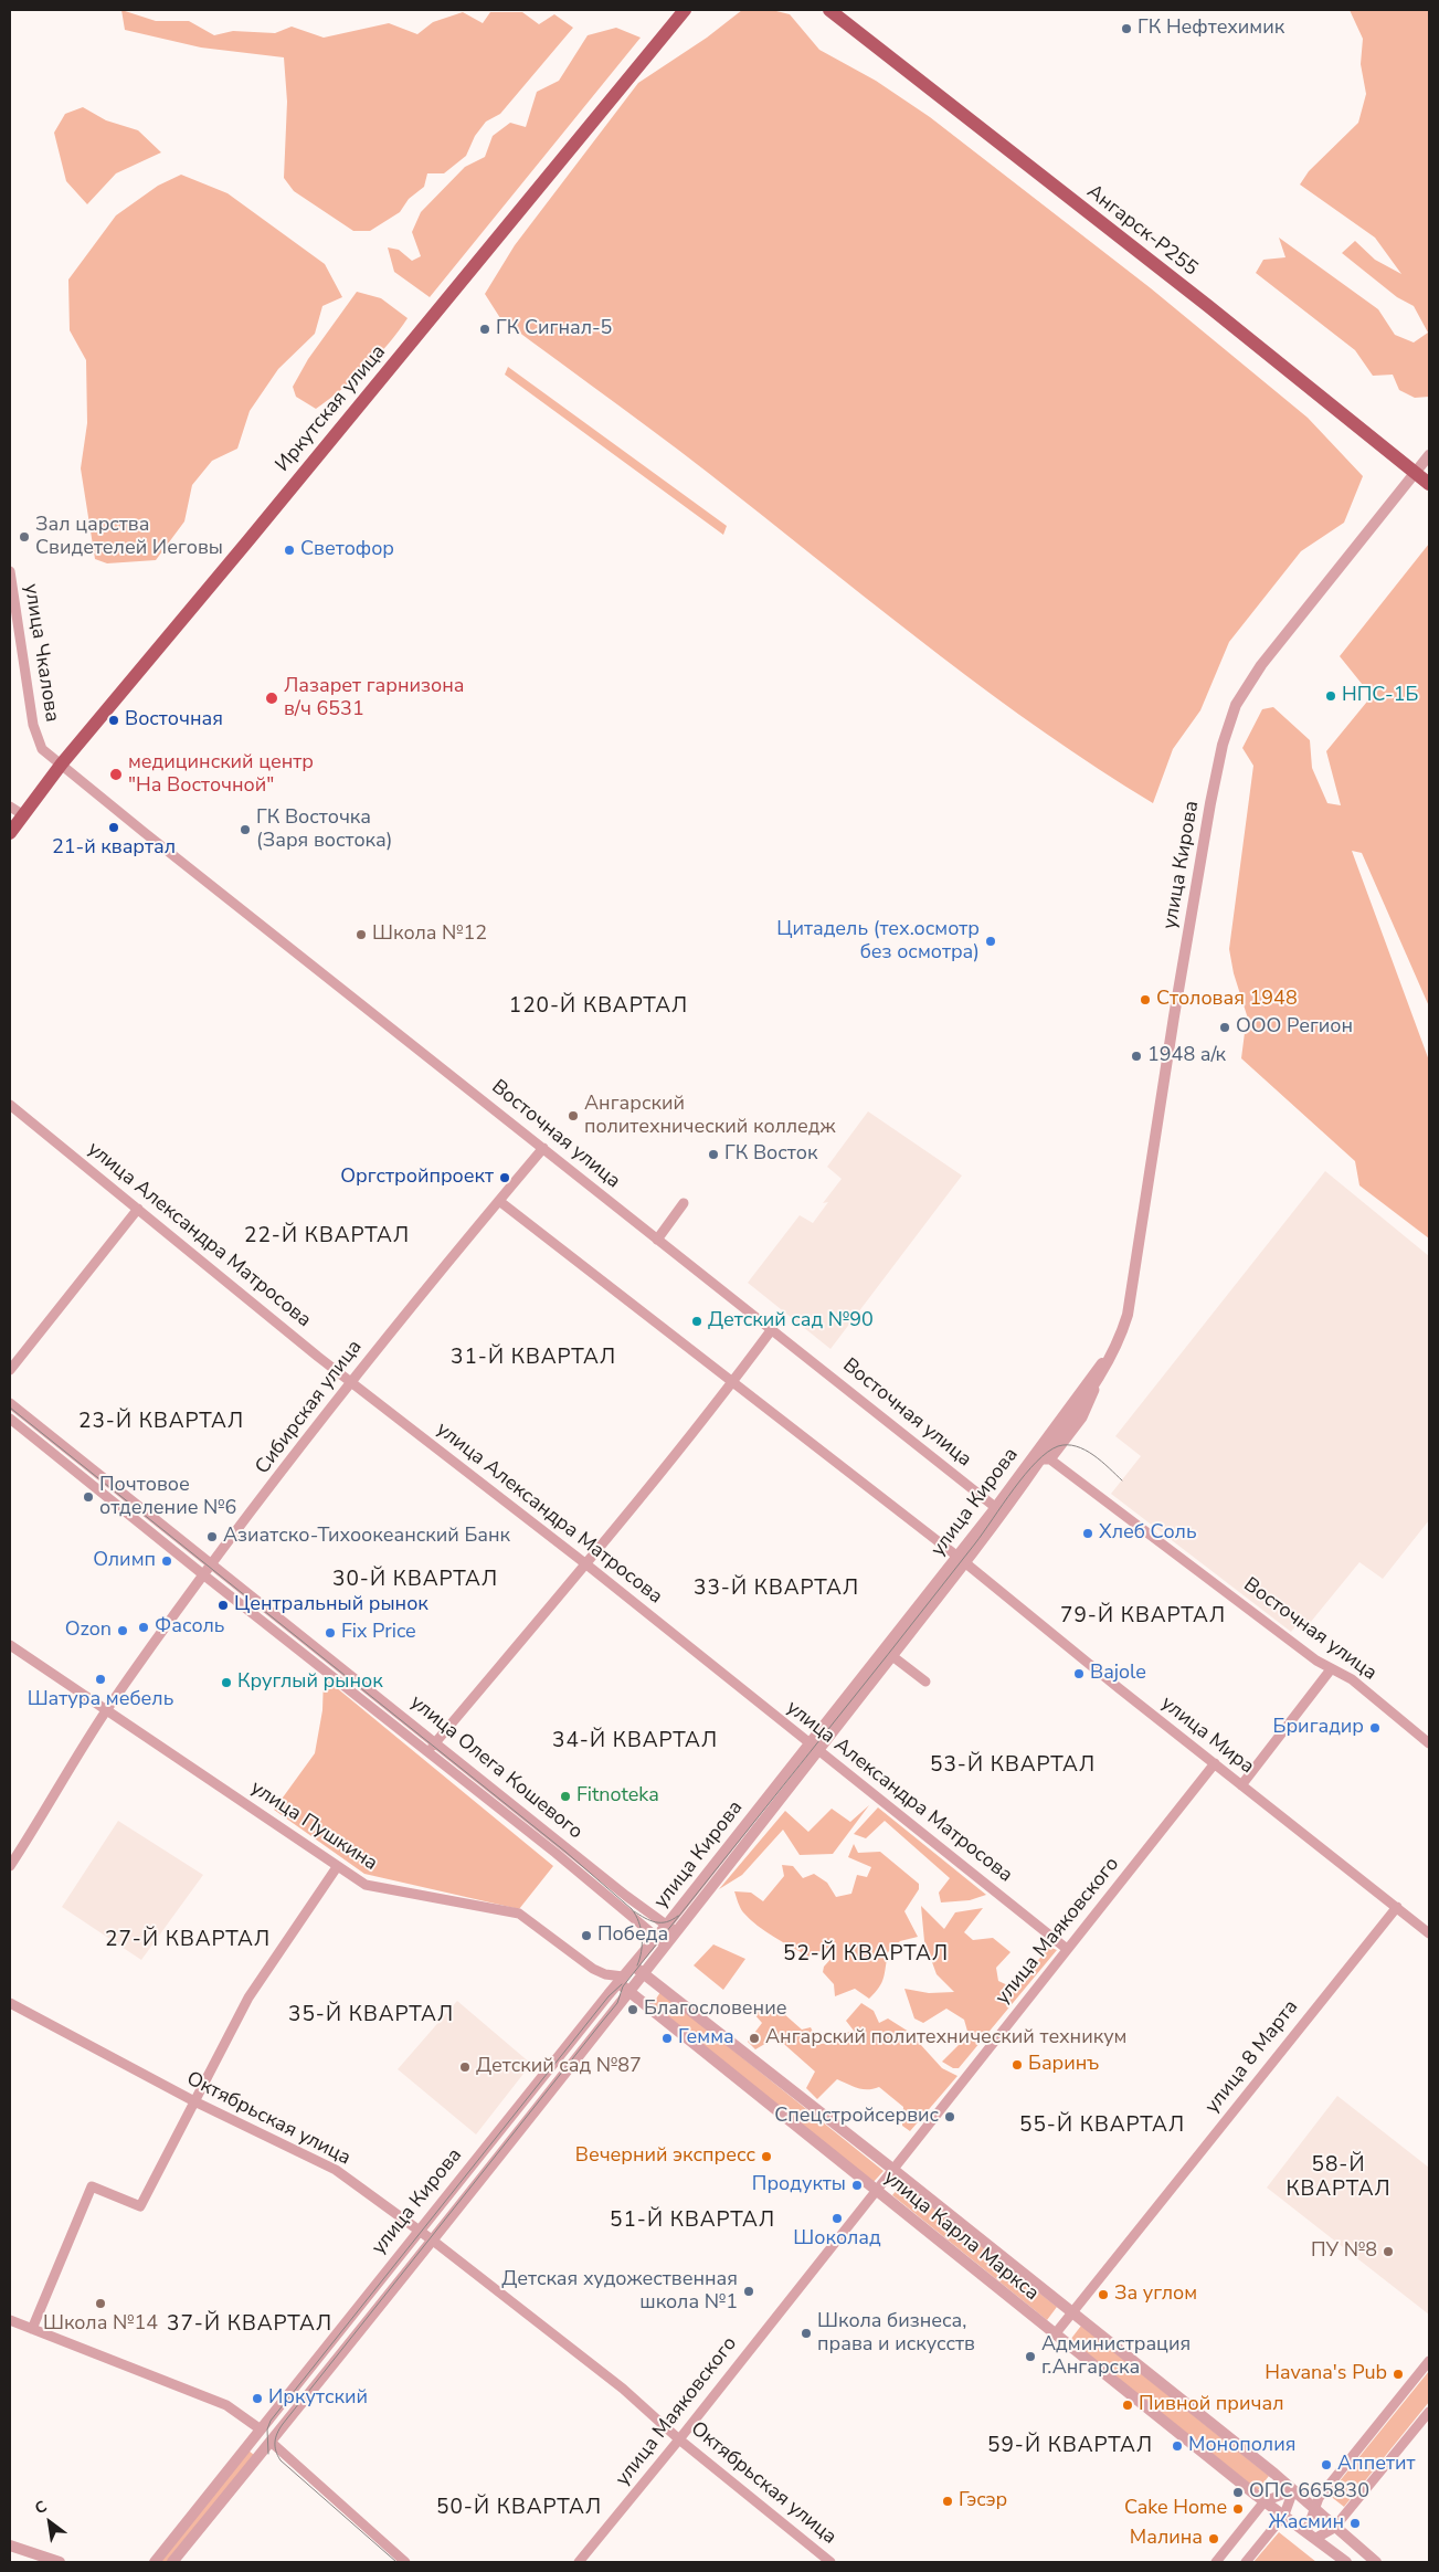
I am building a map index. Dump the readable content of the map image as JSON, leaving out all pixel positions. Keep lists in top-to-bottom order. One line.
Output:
{"streets":{"main road":["Ангарск-Р255","Иркутская улица"],"street":["улица Чкалова","улица Кирова","Восточная улица","улица Александра Матросова","Сибирская улица","улица Мира","улица Олега Кошевого","улица Пушкина","улица Маяковского","улица 8 Марта","Октябрьская улица","улица Карла Маркса"]},"crossings":[["Ангарск-Р255","улица Кирова"],["Иркутская улица","улица Чкалова"],["Иркутская улица","Восточная улица"],["улица Чкалова","Восточная улица"],["улица Кирова","Восточная улица"],["улица Кирова","улица Александра Матросова"],["улица Кирова","улица Мира"],["улица Кирова","улица Олега Кошевого"],["улица Кирова","улица Пушкина"],["улица Кирова","Октябрьская улица"],["улица Кирова","улица Карла Маркса"],["Восточная улица","Сибирская улица"],["улица Александра Матросова","Сибирская улица"],["улица Александра Матросова","улица Маяковского"],["Сибирская улица","улица Мира"],["Сибирская улица","улица Олега Кошевого"],["Сибирская улица","улица Пушкина"],["улица Мира","улица Маяковского"],["улица Мира","улица 8 Марта"],["улица Пушкина","улица Карла Маркса"],["улица Маяковского","Октябрьская улица"],["улица Маяковского","улица Карла Маркса"],["улица 8 Марта","улица Карла Маркса"]],"districts":["120-Й КВАРТАЛ","22-Й КВАРТАЛ","31-Й КВАРТАЛ","23-Й КВАРТАЛ","30-Й КВАРТАЛ","33-Й КВАРТАЛ","79-Й КВАРТАЛ","34-Й КВАРТАЛ","53-Й КВАРТАЛ","27-Й КВАРТАЛ","52-Й КВАРТАЛ","35-Й КВАРТАЛ","55-Й КВАРТАЛ","58-Й КВАРТАЛ","51-Й КВАРТАЛ","37-Й КВАРТАЛ","59-Й КВАРТАЛ","50-Й КВАРТАЛ"],"places":["ГК Нефтехимик","ГК Сигнал-5","Зал царства Свидетелей Иеговы","Светофор","НПС-1Б","Лазарет гарнизона в/ч 6531","Восточная","медицинский центр \"На Восточной\"","21-й квартал","ГК Восточка (Заря востока)","Школа №12","Цитадель (тех.осмотр без осмотра)","Столовая 1948","ООО Регион","1948 а/к","Ангарский политехнический колледж","ГК Восток","Оргстройпроект","Детский сад №90","Почтовое отделение №6","Хлеб Соль","Азиатско-Тихоокеанский Банк","Олимп","Центральный рынок","Фасоль","Ozon","Fix Price","Bajole","Шатура мебель","Круглый рынок","Бригадир","Fitnoteka","Победа","Благословение","Гемма","Ангарский политехнический техникум","Баринъ","Детский сад №87","Спецстройсервис","Вечерний экспресс","Продукты","Шоколад","ПУ №8","Детская художественная школа №1","За углом","Школа №14","Школа бизнеса, права и искусств","Администрация г.Ангарска","Havana's Pub","Иркутский","Пивной причал","Монополия","Аппетит","ОПС 665830","Гэсэр","Cake Home","Жасмин","Малина"],"north":"top left"}
